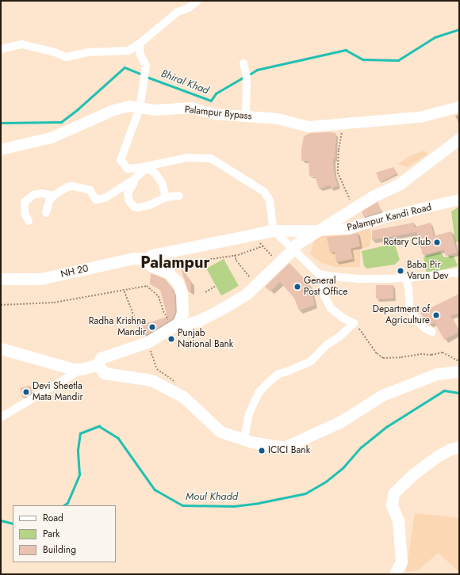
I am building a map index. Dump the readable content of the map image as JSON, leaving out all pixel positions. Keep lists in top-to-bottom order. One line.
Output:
{"streets":{"main road":["NH 20"],"street":["Palampur Bypass","Palampur Kandi Road"]},"districts":["Palampur"],"water":["Bhiral Khad","Moul Khadd"],"places":["Rotary Club","Baba Pir Varun Dev","General Post Office","Department of Agriculture","Radha Krishna Mandir","Punjab National Bank","Devi Sheetla Mata Mandir","ICICI Bank"],"legend":["Road","Park","Building"]}
